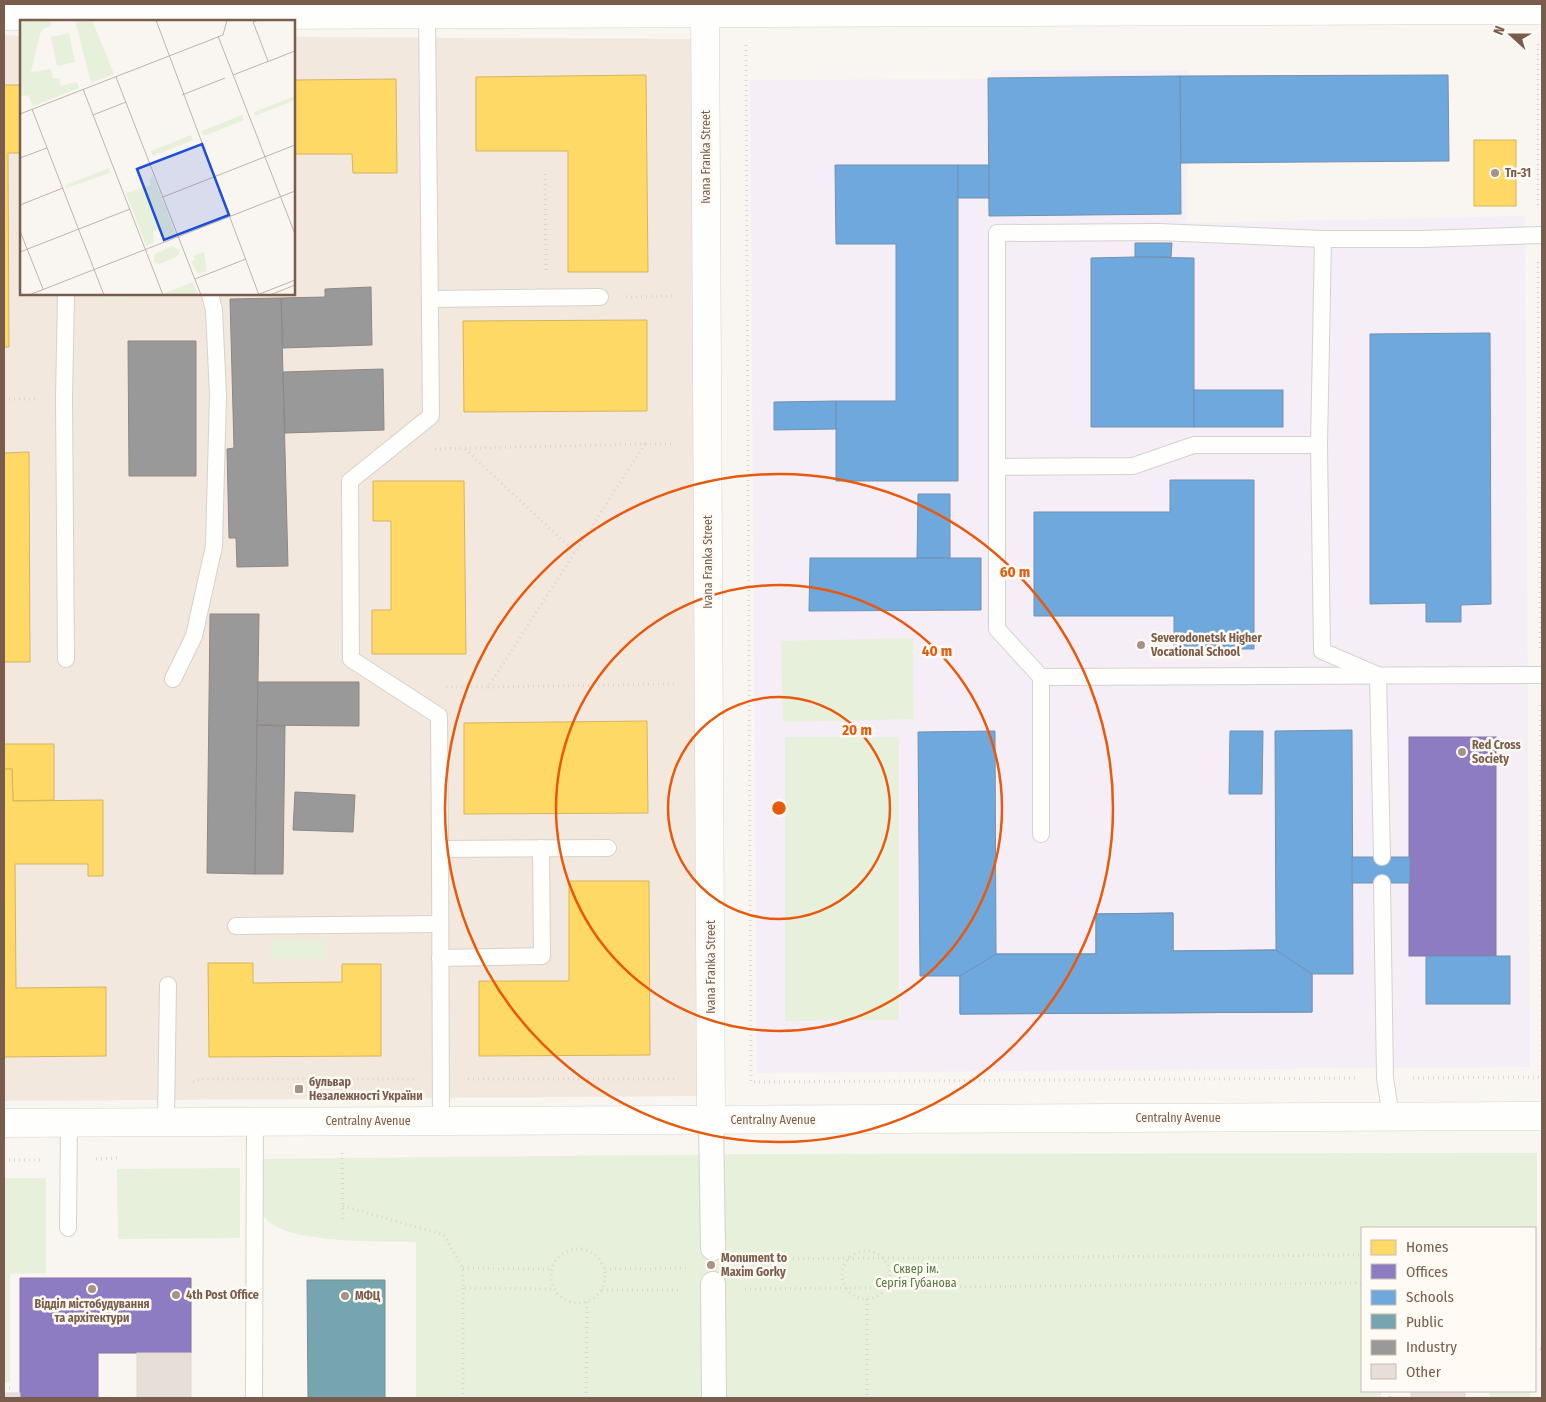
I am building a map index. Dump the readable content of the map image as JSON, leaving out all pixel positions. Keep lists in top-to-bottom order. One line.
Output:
{"streets":{"street":["Ivana Franka Street","Centralny Avenue"]},"crossings":[["Ivana Franka Street","Centralny Avenue"]],"parks":["Сквер ім. Сергія Губанова"],"places":{"other":["Тп-31","Severodonetsk Higher Vocational School","Red Cross Society","Monument to Maxim Gorky","Відділ містобудування та архітектури","4th Post Office","МФЦ"],"transit":["бульвар Незалежності України"]},"legend":["Homes","Offices","Schools","Public","Industry","Other"],"north":"left","rings":["60 m","40 m","20 m"]}
